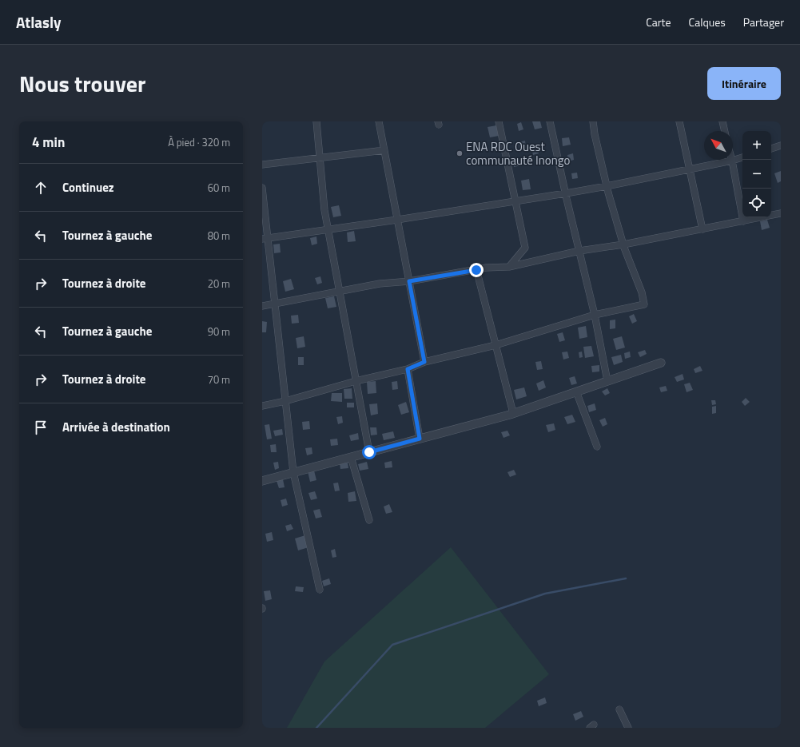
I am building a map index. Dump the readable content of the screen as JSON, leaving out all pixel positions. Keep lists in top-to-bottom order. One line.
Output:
{"places":["ENA RDC Ouest communauté Inongo"],"north":"top left","page":{"header":"Atlasly","nav":["Carte","Calques","Partager"],"title":"Nous trouver","buttons":"Itinéraire","heading":["4 min","À pied · 320 m"],"map_buttons":["+","−"],"list":[["Continuez","60 m"],["Tournez à gauche","80 m"],["Tournez à droite","20 m"],["Tournez à gauche","90 m"],["Tournez à droite","70 m"],"Arrivée à destination"]}}
